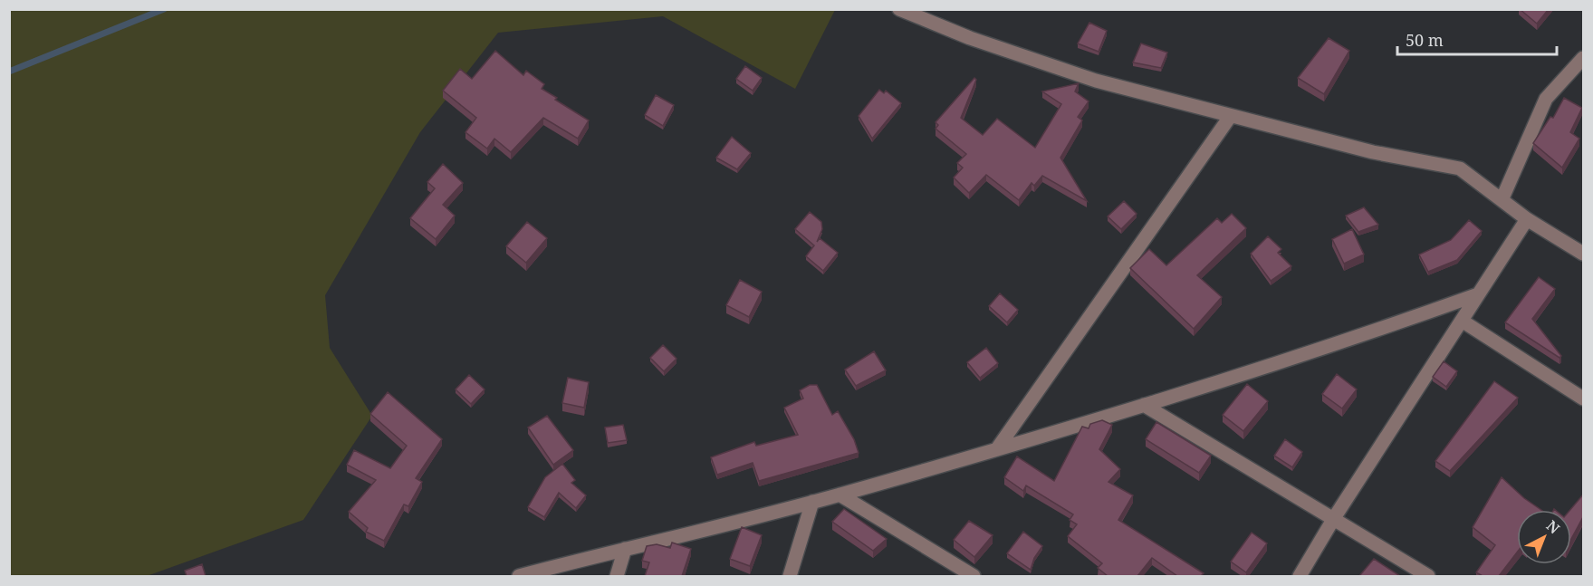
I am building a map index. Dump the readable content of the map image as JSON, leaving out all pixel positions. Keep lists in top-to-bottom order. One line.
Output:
{"scale_bar":"50 m","north":"top right"}
